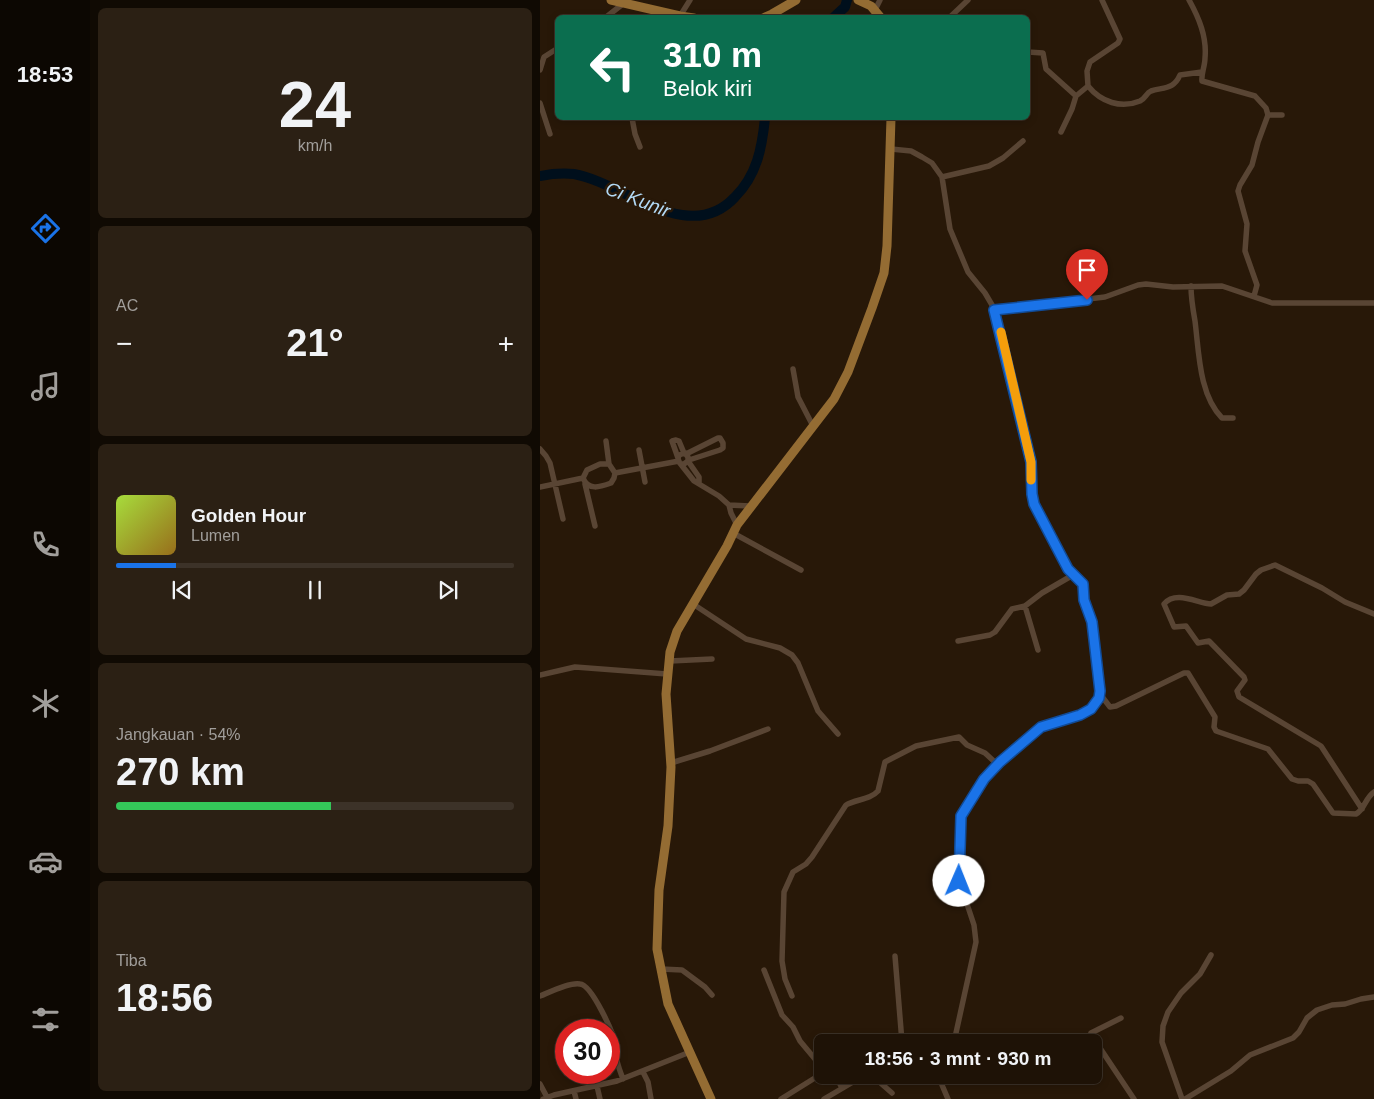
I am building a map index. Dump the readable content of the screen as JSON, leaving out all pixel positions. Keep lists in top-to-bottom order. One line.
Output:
{"water":["Ci Kunir"],"page":{"tabs":"18:53","tile":[["24","km/h"],"AC",["Jangkauan · 54%","270 km"],["Tiba","18:56"]],"turn":["310 m","Belok kiri"],"heat":["−","21°","+"],"song":["Golden Hour","Lumen"],"limit":"30","trip":"18:56 · 3 mnt · 930 m"}}
